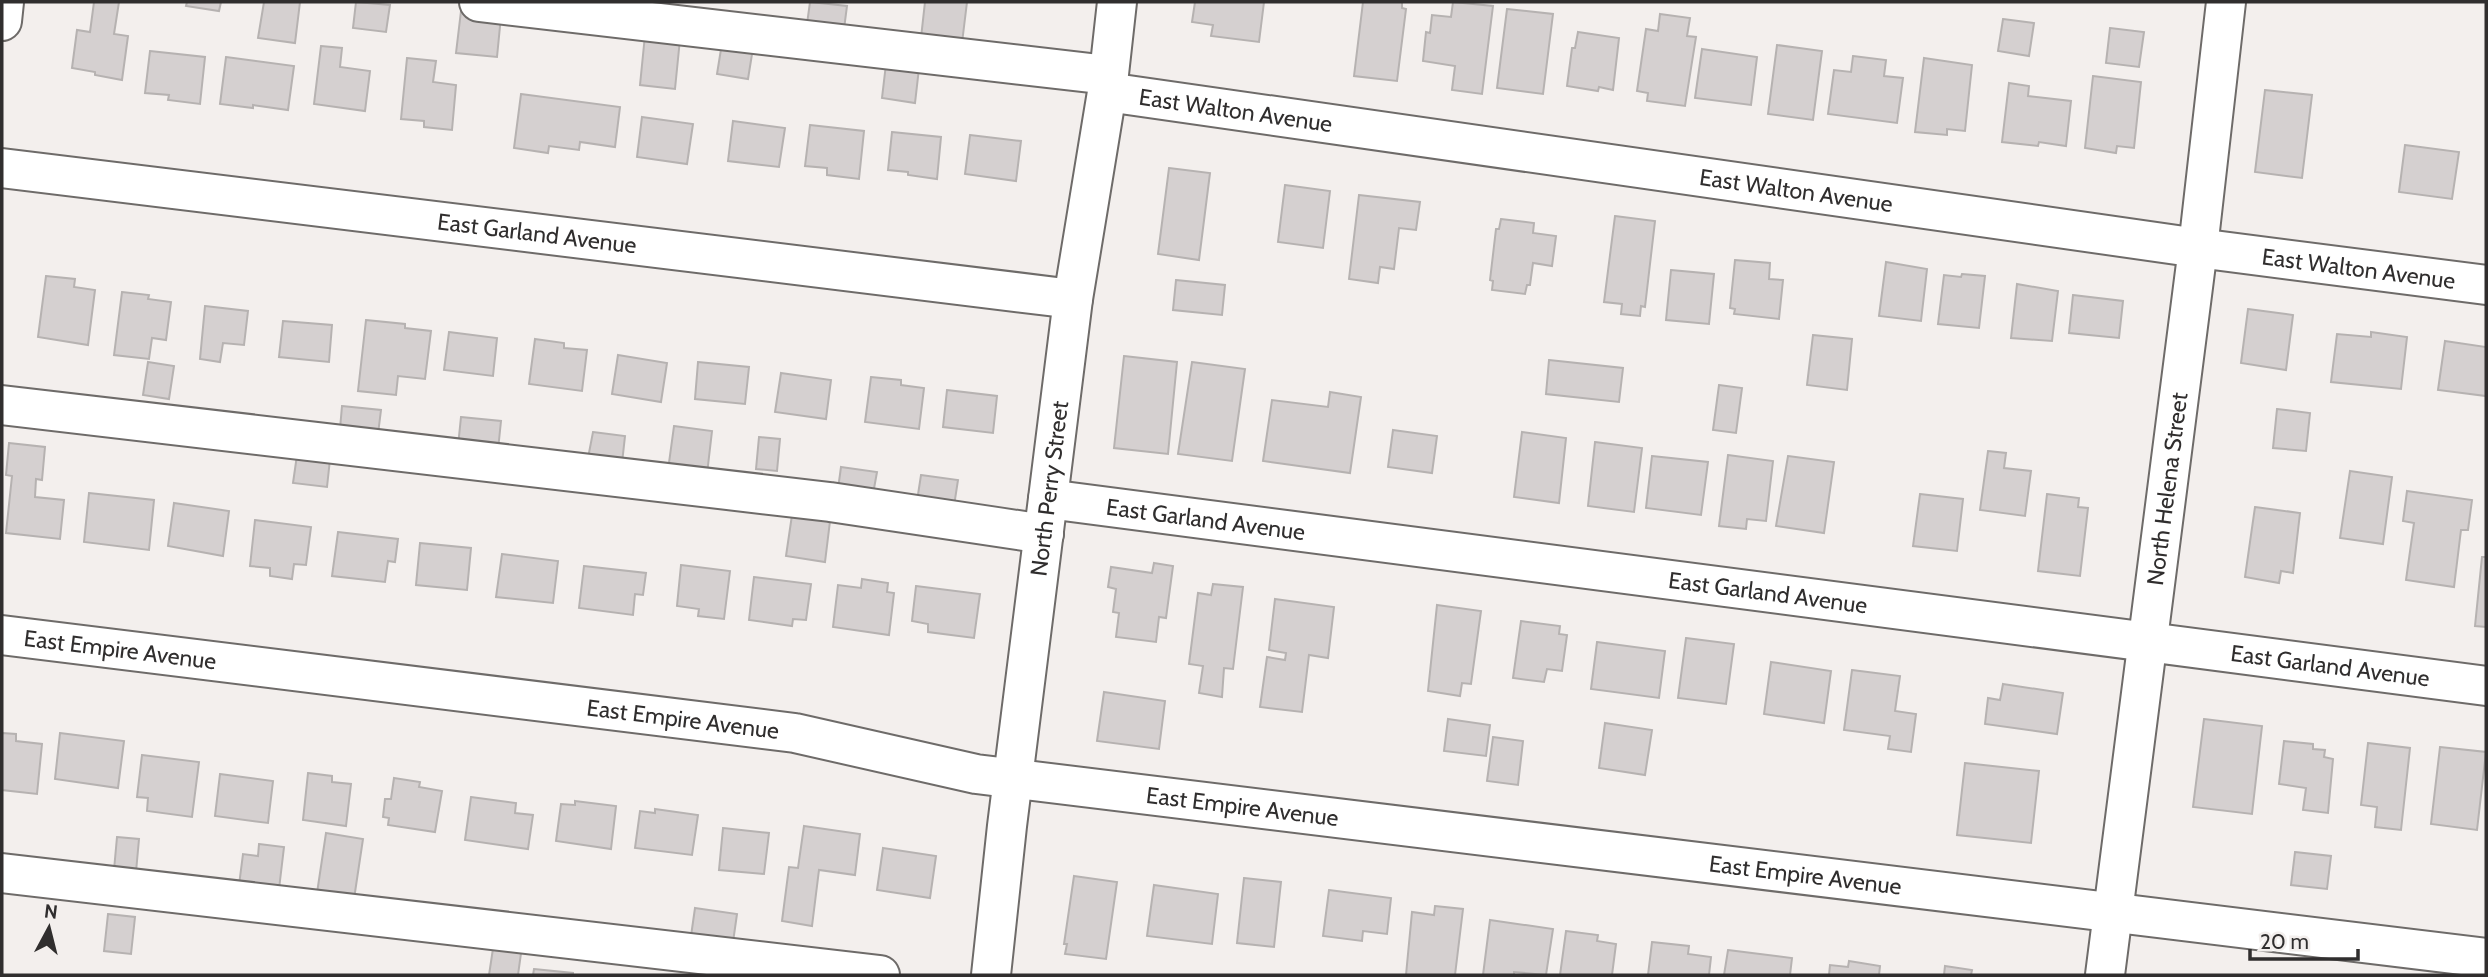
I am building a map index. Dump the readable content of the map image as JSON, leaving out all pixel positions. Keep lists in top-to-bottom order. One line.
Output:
{"streets":{"street":["East Walton Avenue","East Garland Avenue","North Perry Street","North Helena Street","East Empire Avenue"]},"crossings":[["East Walton Avenue","North Perry Street"],["East Walton Avenue","North Helena Street"],["East Garland Avenue","North Perry Street"],["East Garland Avenue","North Helena Street"],["North Perry Street","East Empire Avenue"],["North Helena Street","East Empire Avenue"]],"scale_bar":"20 m","north":"top"}
